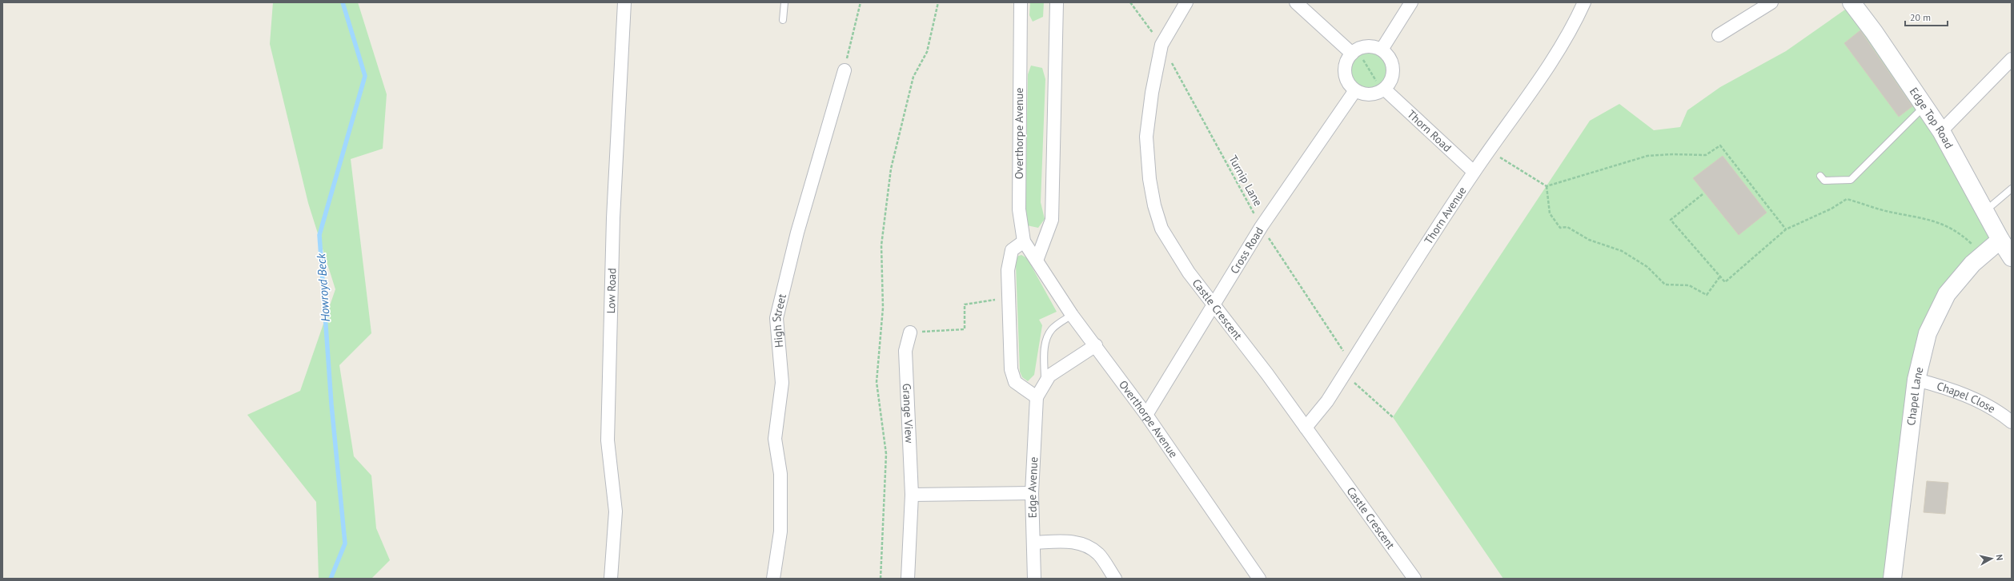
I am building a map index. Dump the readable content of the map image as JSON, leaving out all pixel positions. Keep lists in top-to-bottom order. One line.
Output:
{"streets":{"street":["Edge Top Road","Thorn Road","Overthorpe Avenue","Thorn Avenue","Cross Road","Low Road","Castle Crescent","High Street","Chapel Lane","Chapel Close","Grange View","Edge Avenue"],"path":["Turnip Lane"]},"crossings":[["Edge Top Road","Chapel Lane"],["Thorn Road","Thorn Avenue"],["Overthorpe Avenue","Cross Road"],["Turnip Lane","Thorn Avenue"],["Turnip Lane","Cross Road"],["Turnip Lane","Castle Crescent"],["Thorn Avenue","Castle Crescent"],["Cross Road","Castle Crescent"],["Chapel Lane","Chapel Close"]],"water":["Howroyd Beck"],"scale_bar":"20 m","north":"right"}
